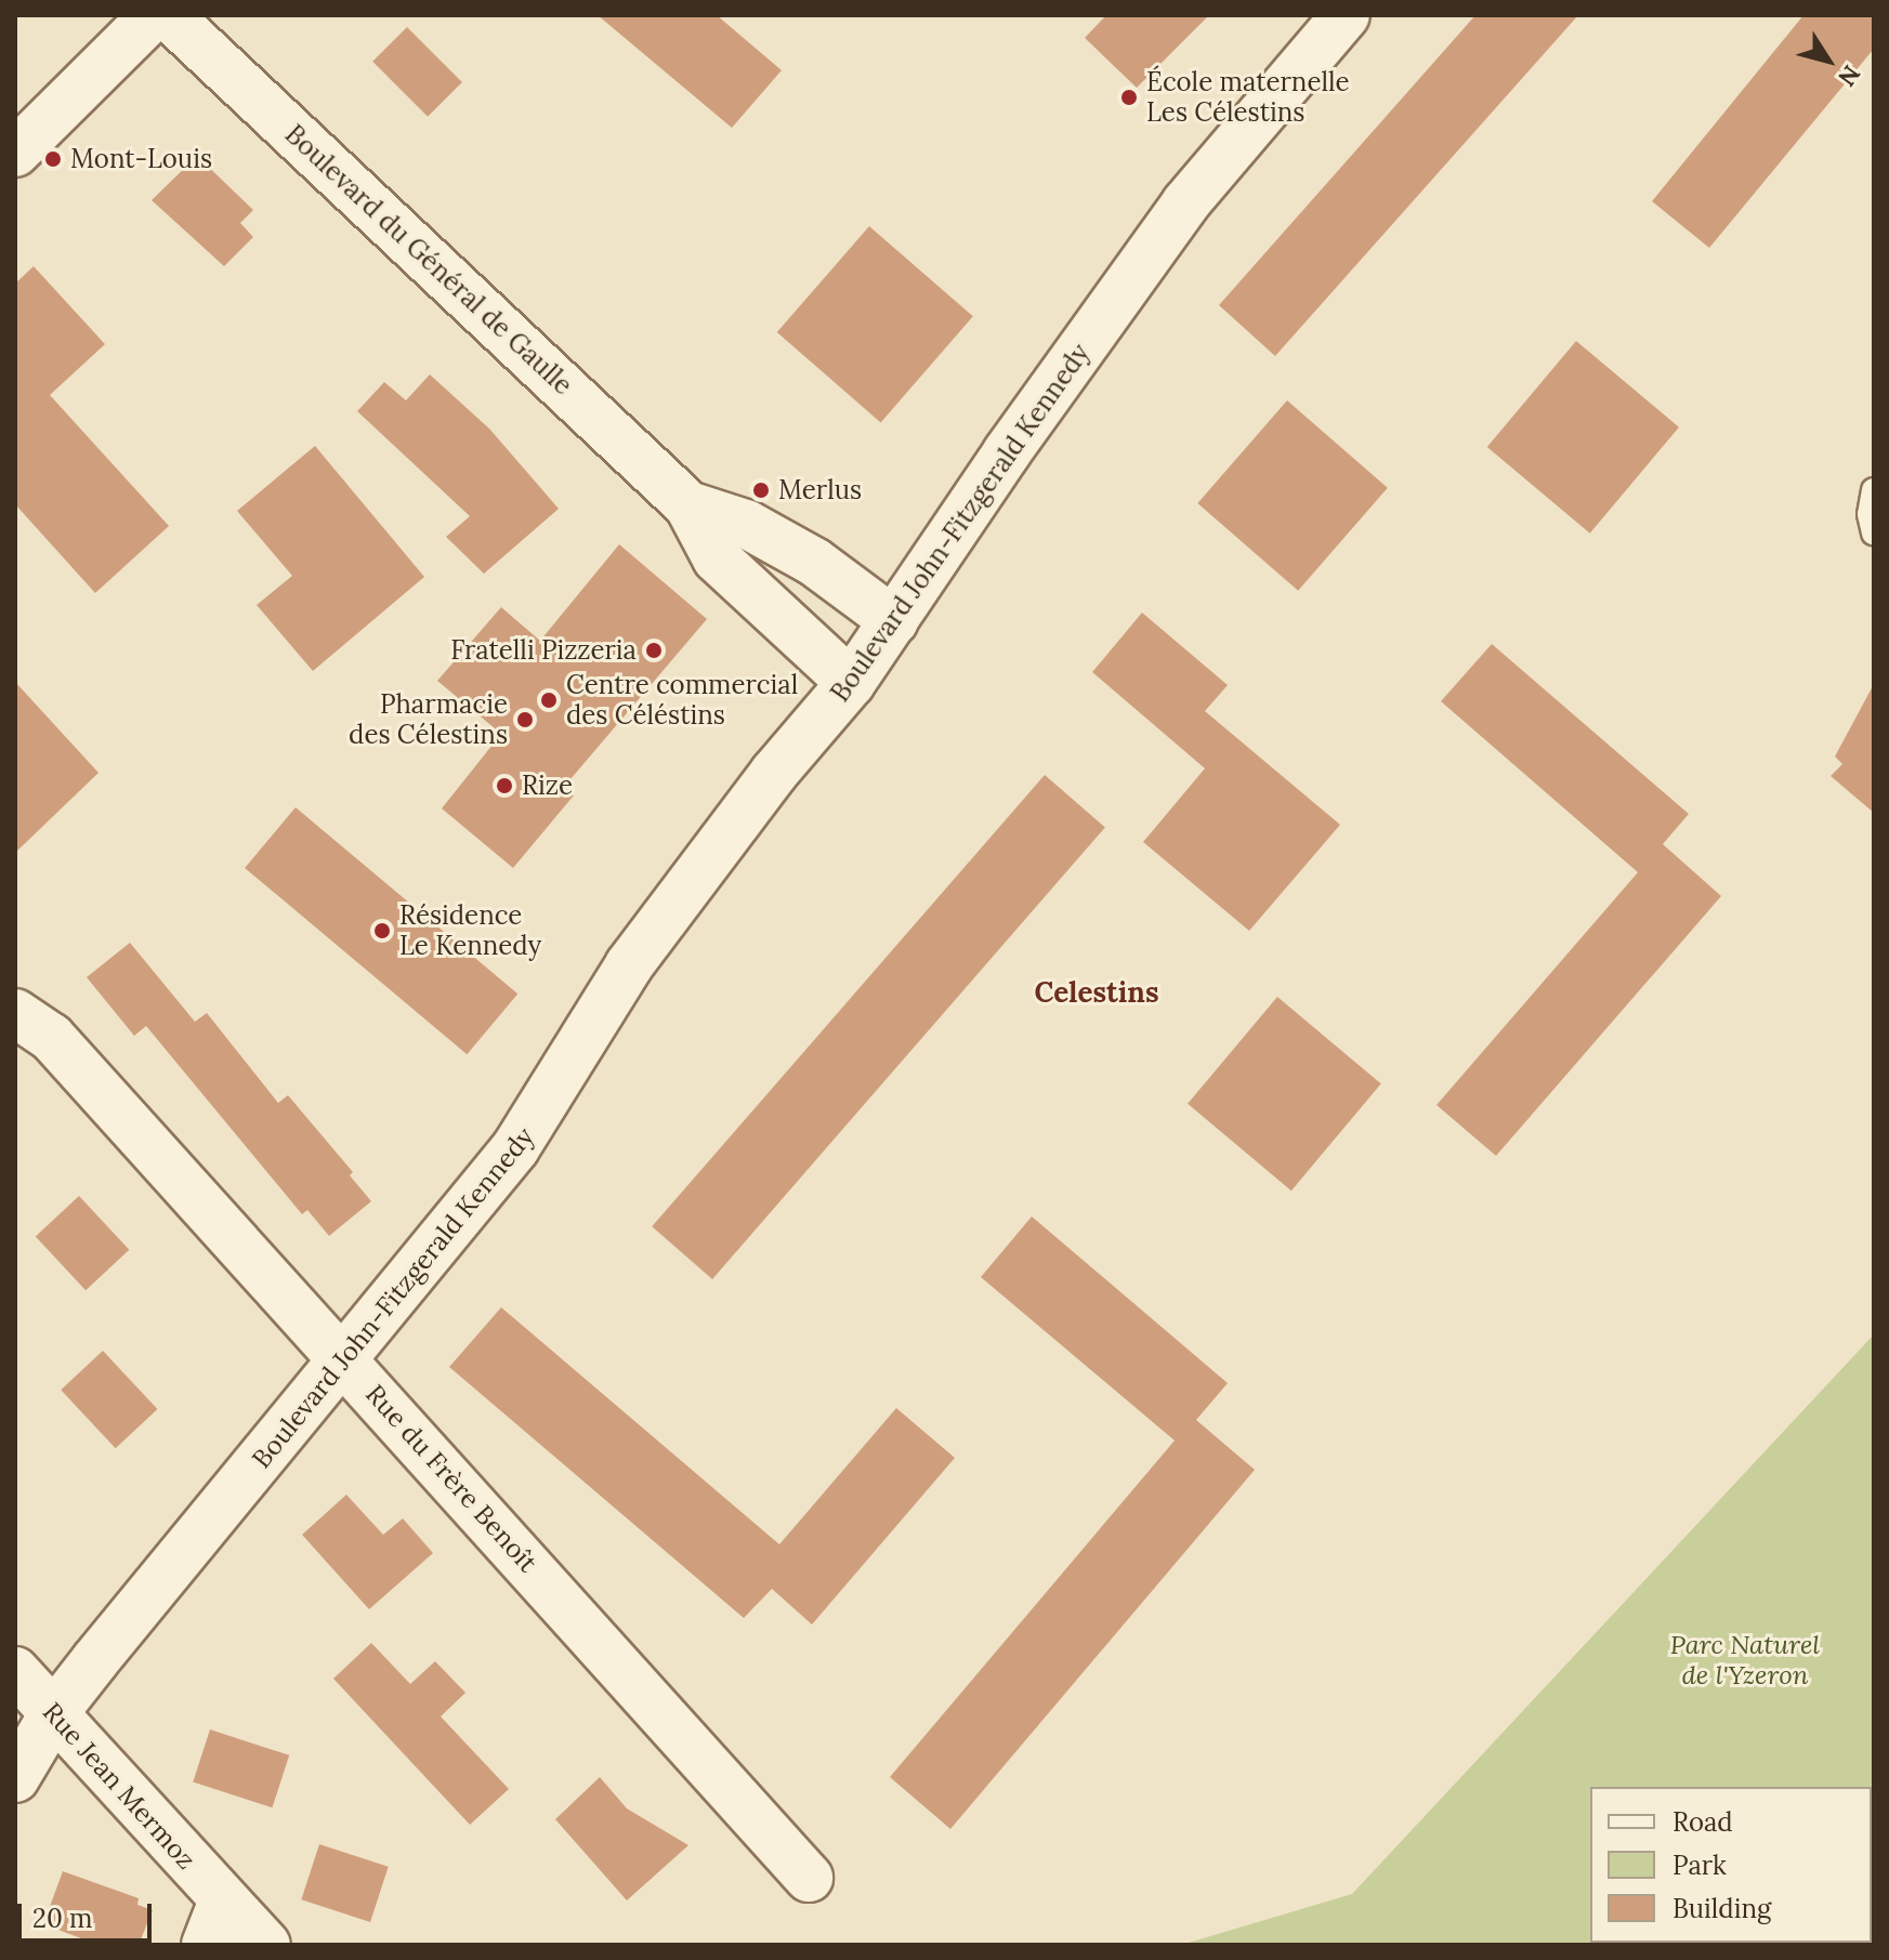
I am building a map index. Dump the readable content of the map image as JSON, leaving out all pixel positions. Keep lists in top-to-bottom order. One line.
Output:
{"streets":{"street":["Boulevard du Général de Gaulle","Boulevard John-Fitzgerald Kennedy","Rue du Frère Benoît","Rue Jean Mermoz"]},"crossings":[["Boulevard du Général de Gaulle","Boulevard John-Fitzgerald Kennedy"],["Boulevard John-Fitzgerald Kennedy","Rue du Frère Benoît"],["Boulevard John-Fitzgerald Kennedy","Rue Jean Mermoz"]],"districts":["Celestins"],"parks":["Parc Naturel de l'Yzeron"],"places":["École maternelle Les Célestins","Mont-Louis","Merlus","Fratelli Pizzeria","Centre commercial des Céléstins","Pharmacie des Célestins","Rize","Résidence Le Kennedy"],"legend":["Road","Park","Building"],"scale_bar":"20 m","north":"bottom right"}
